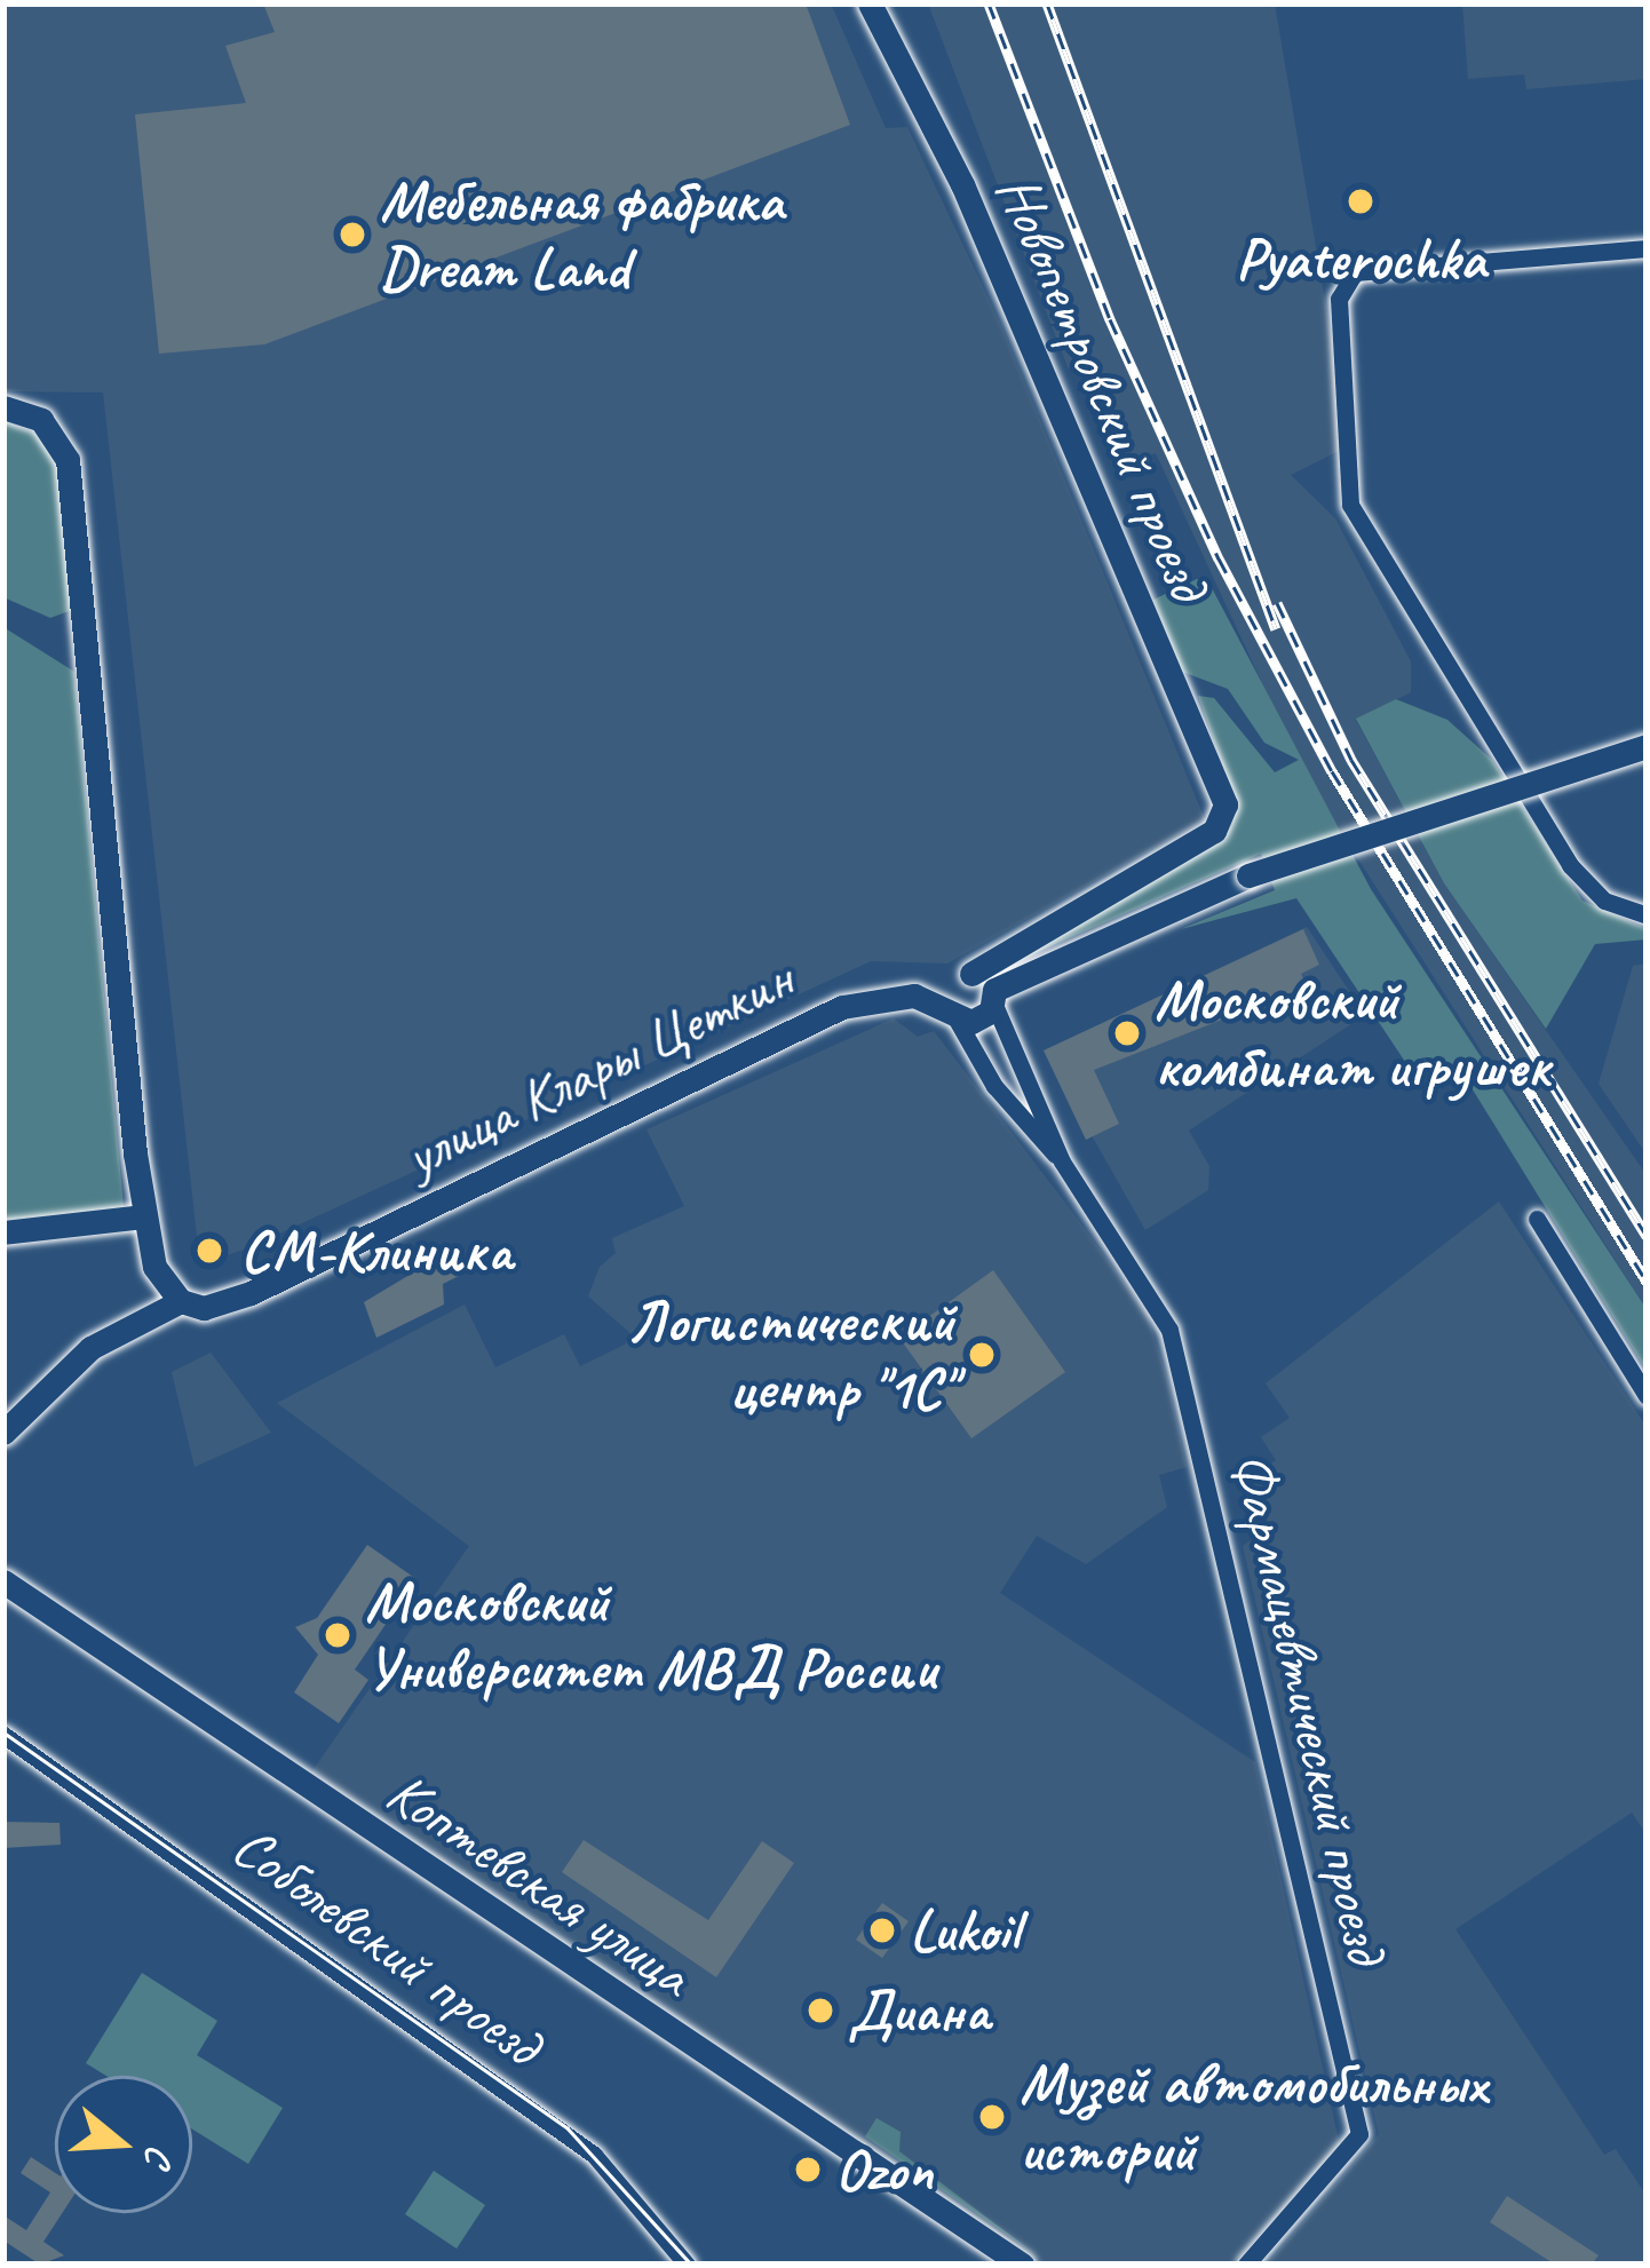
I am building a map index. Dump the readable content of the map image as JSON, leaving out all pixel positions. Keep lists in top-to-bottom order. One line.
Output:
{"streets":{"street":["Новопетровский проезд","улица Клары Цеткин","Фармацевтический проезд","Коптевская улица","Соболевский проезд"]},"crossings":[["Новопетровский проезд","улица Клары Цеткин"],["Новопетровский проезд","Фармацевтический проезд"],["улица Клары Цеткин","Фармацевтический проезд"]],"places":["Pyaterochka","Мебельная фабрика Dream Land","Московский комбинат игрушек","СМ-Клиника","Логистический центр \"1С\"","Московский Университет МВД России","Lukoil","Диана","Музей автомобильных историй","Ozon"],"north":"right"}
